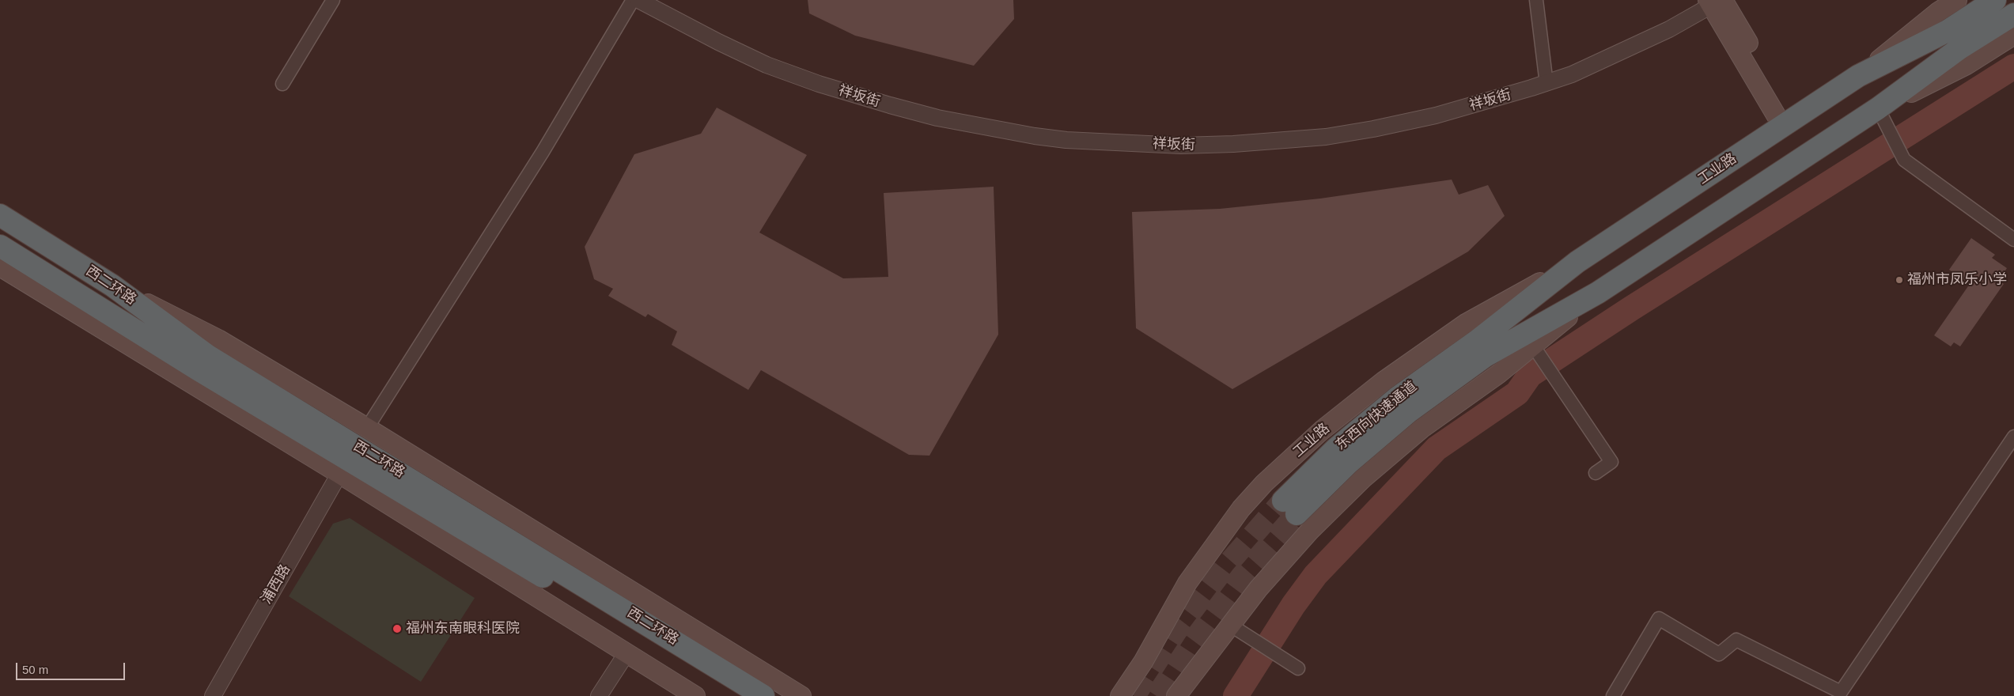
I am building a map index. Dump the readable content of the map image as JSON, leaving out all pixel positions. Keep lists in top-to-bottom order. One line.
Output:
{"streets":{"highway":["工业路","西二环路","东西向快速通道"],"street":["祥坂街","浦西路"]},"crossings":[["工业路","东西向快速通道"]],"places":["福州市凤乐小学","福州东南眼科医院"],"scale_bar":"50 m"}
